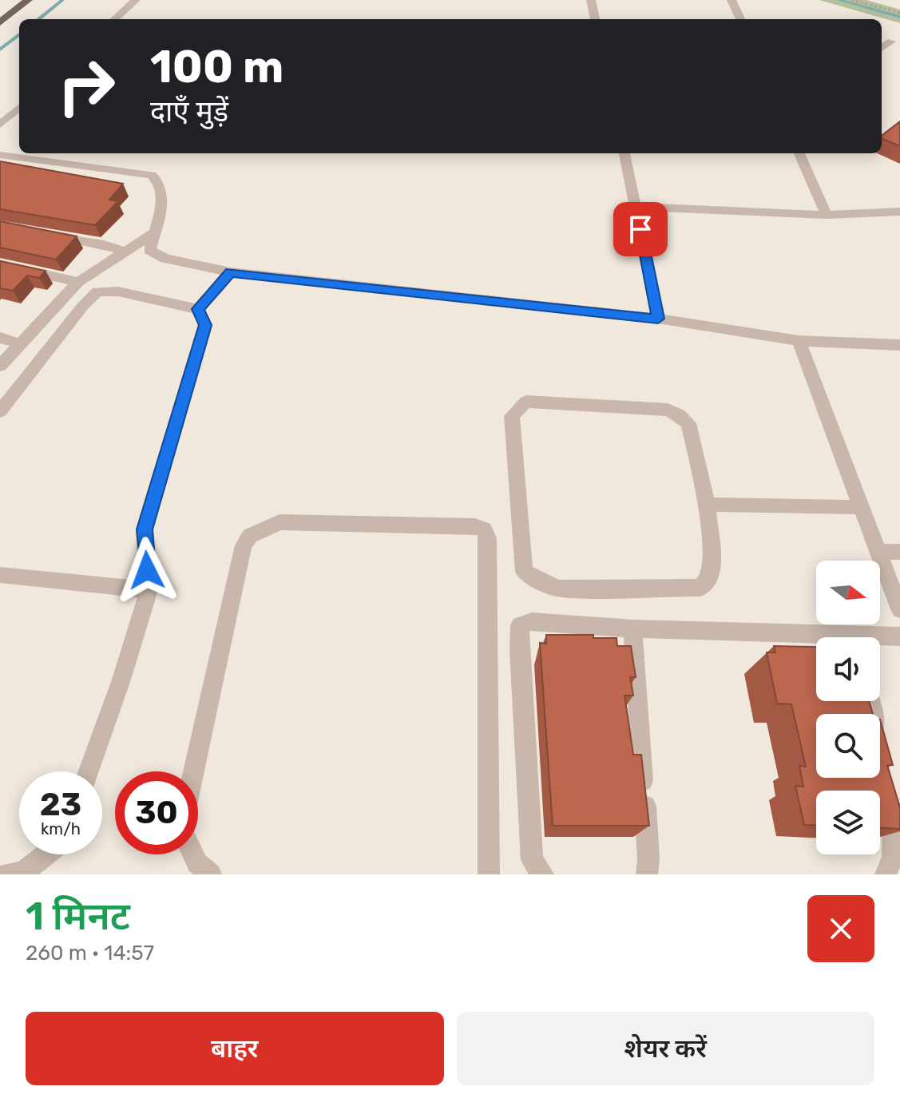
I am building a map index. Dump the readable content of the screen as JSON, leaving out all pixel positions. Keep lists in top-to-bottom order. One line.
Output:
{"north":"right","page":{"turn":["100 m","दाएँ मुड़ें"],"speed":"23 km/h","limit":"30","heading":["1 मिनट","260 m · 14:57"],"buttons":["बाहर","शेयर करें"]}}
